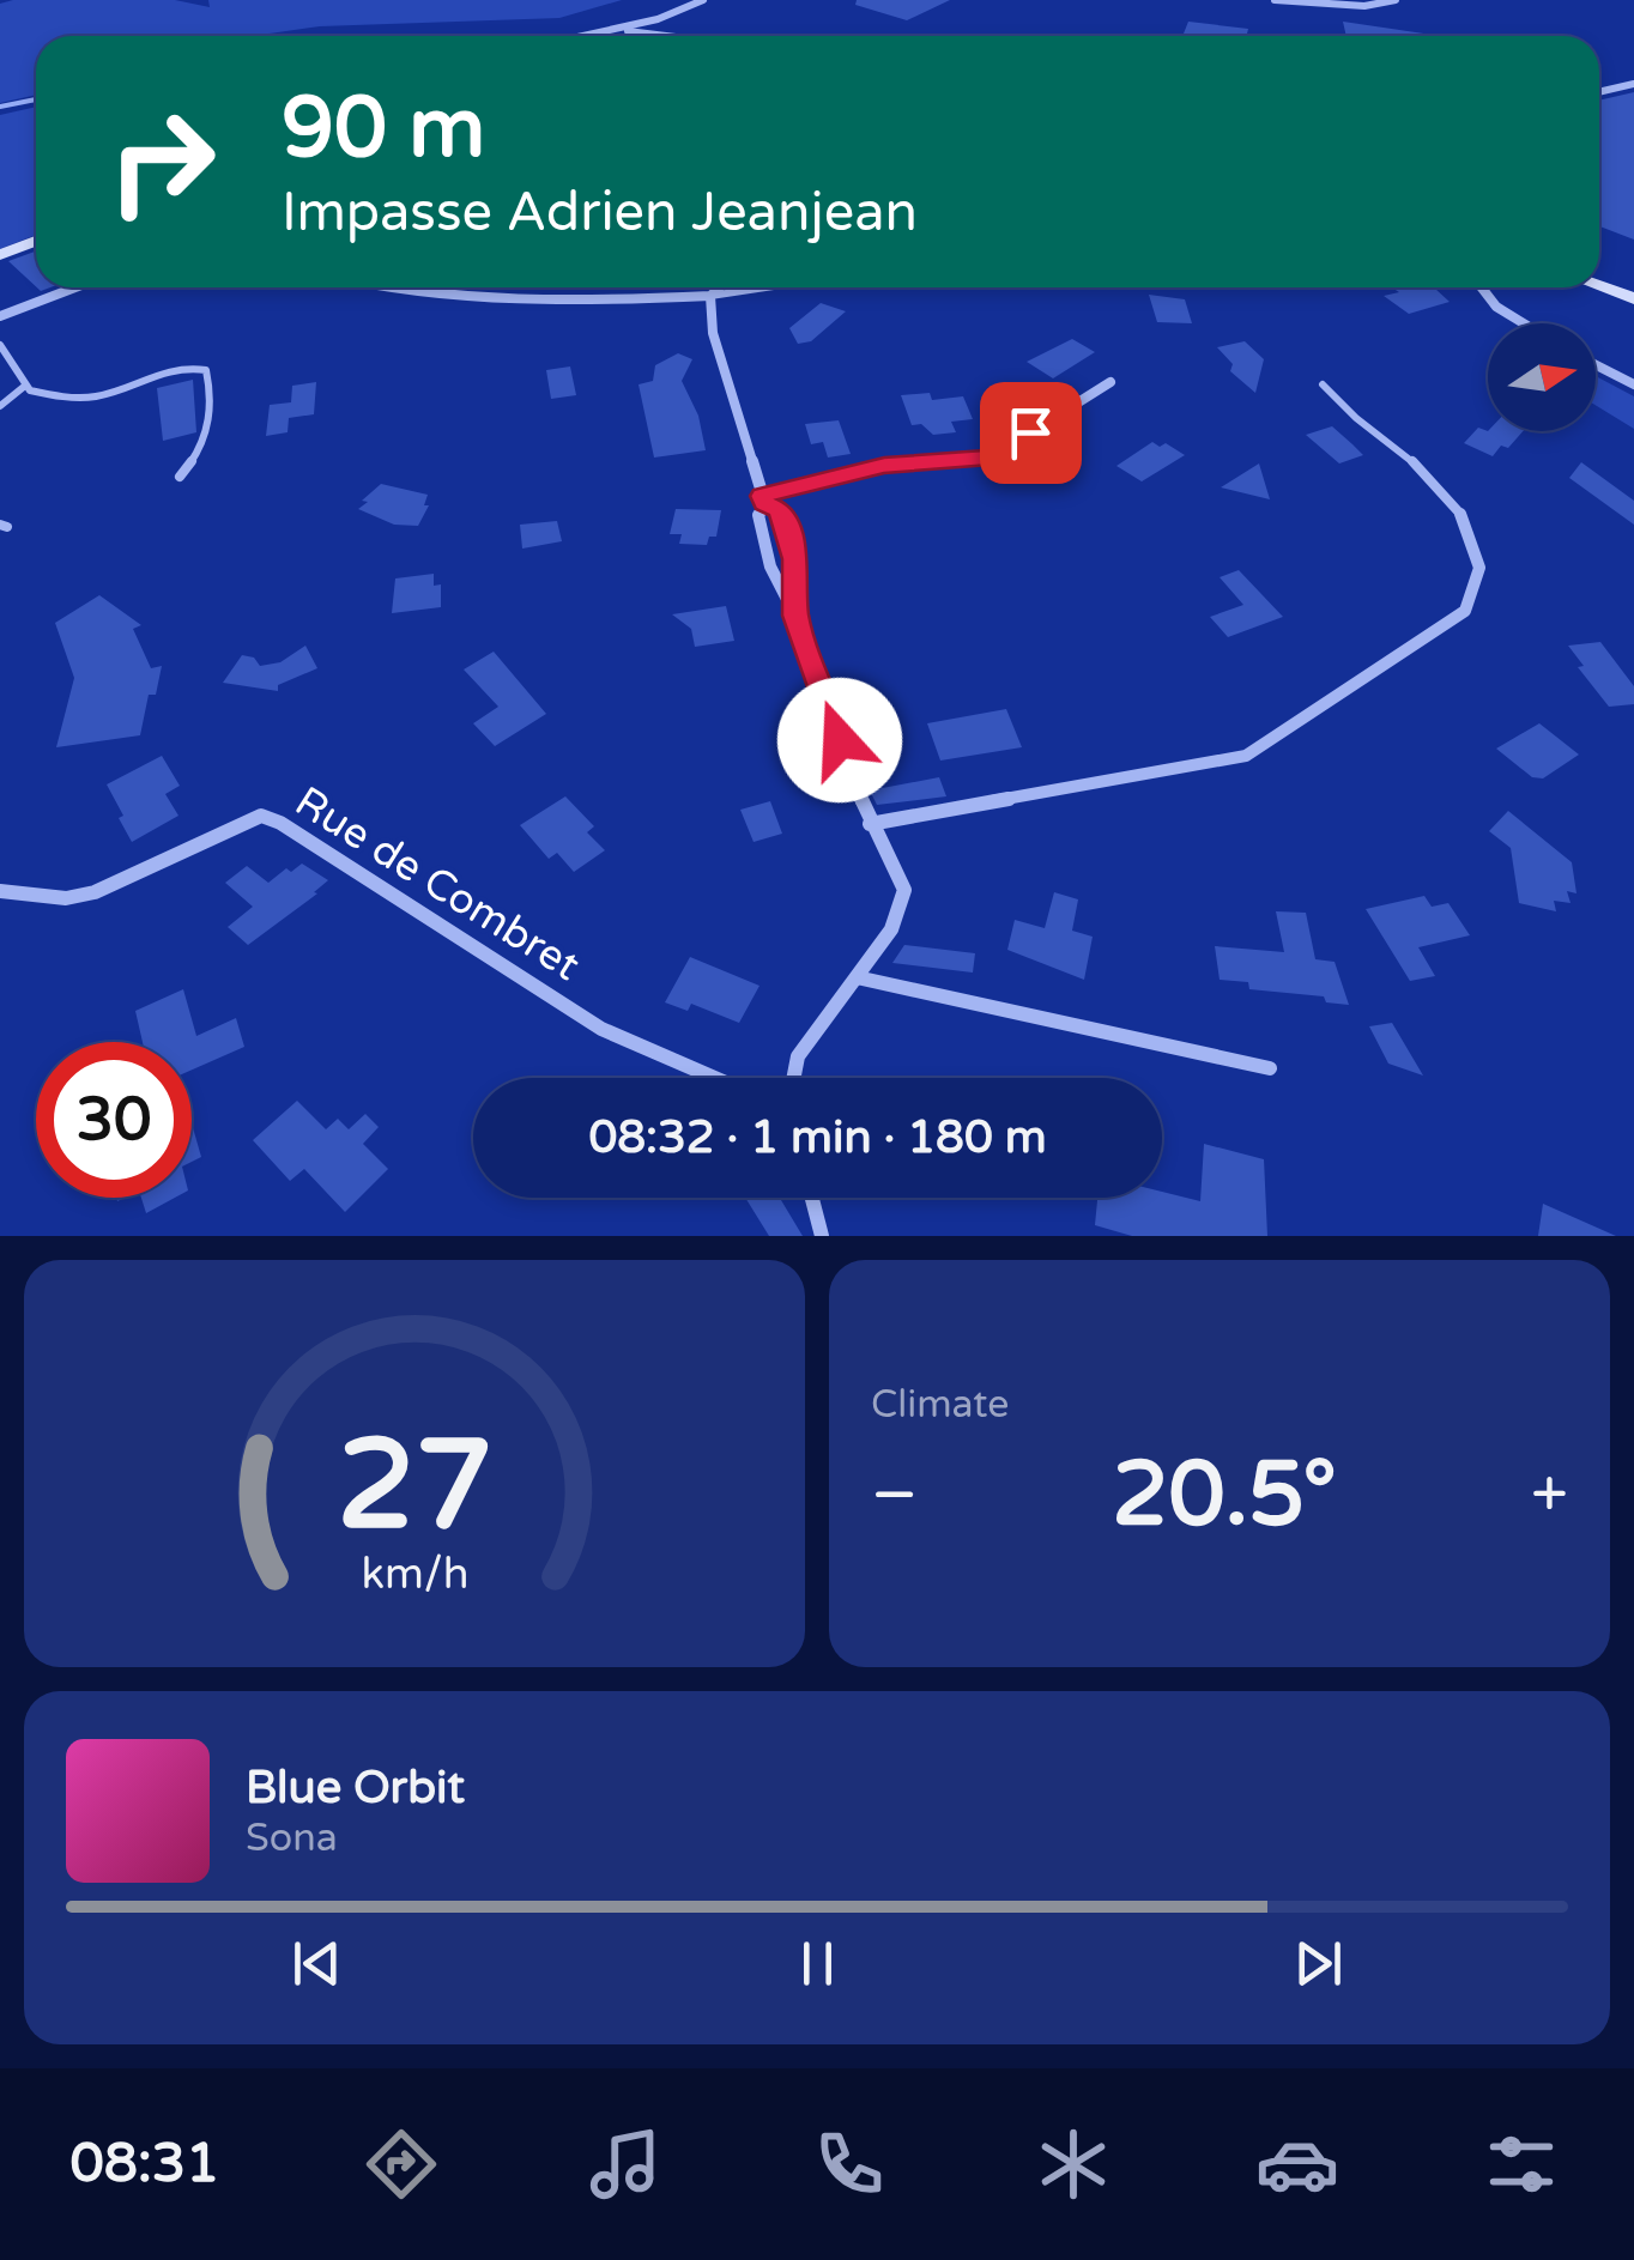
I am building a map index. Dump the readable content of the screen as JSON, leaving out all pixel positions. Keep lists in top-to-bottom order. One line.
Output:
{"streets":{"street":["Rue de Combret"]},"north":"right","page":{"turn":["90 m","Impasse Adrien Jeanjean"],"limit":"30","trip":"08:32 · 1 min · 180 m","tile":"Climate","heat":["−","20.5°","+"],"song":["Blue Orbit","Sona"],"tabs":"08:31","gauge":["27","km/h"]}}
